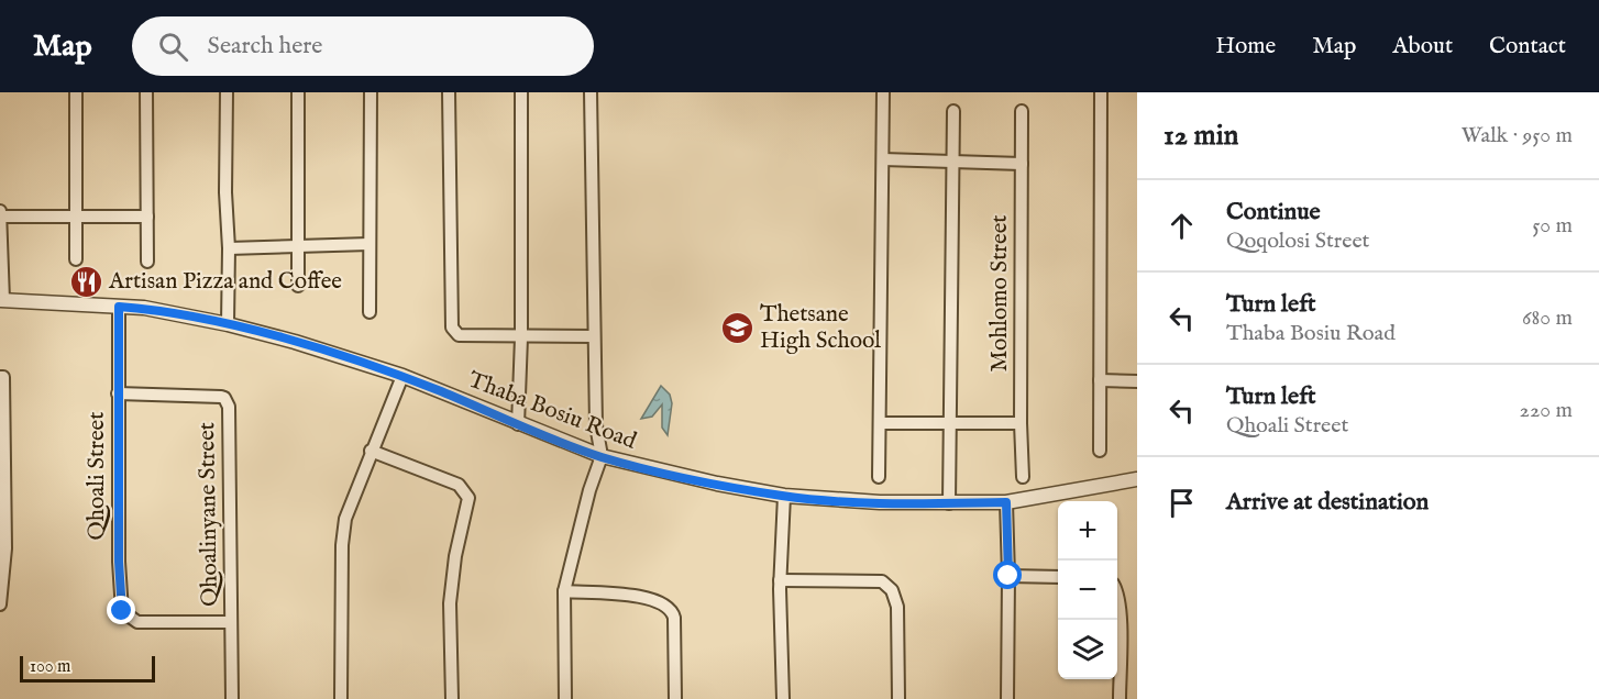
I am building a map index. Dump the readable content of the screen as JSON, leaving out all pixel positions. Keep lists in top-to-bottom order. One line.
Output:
{"streets":{"street":["Mohlomo Street","Thaba Bosiu Road","Qhoali Street","Qhoalinyane Street"]},"crossings":[["Thaba Bosiu Road","Qhoali Street"],["Qhoali Street","Qhoalinyane Street"]],"places":{"restaurant":["Artisan Pizza and Coffee"],"school or university":["Thetsane High School"]},"scale_bar":"100 m","page":{"header":"Map","search":"Search here","nav":["Home","Map","About","Contact"],"heading":["12 min","Walk · 950 m"],"list":[["Continue","Qoqolosi Street","50 m"],["Turn left","Thaba Bosiu Road","680 m"],["Turn left","Qhoali Street","220 m"],"Arrive at destination"],"map_buttons":["+","−"],"scale":"100 m"}}
